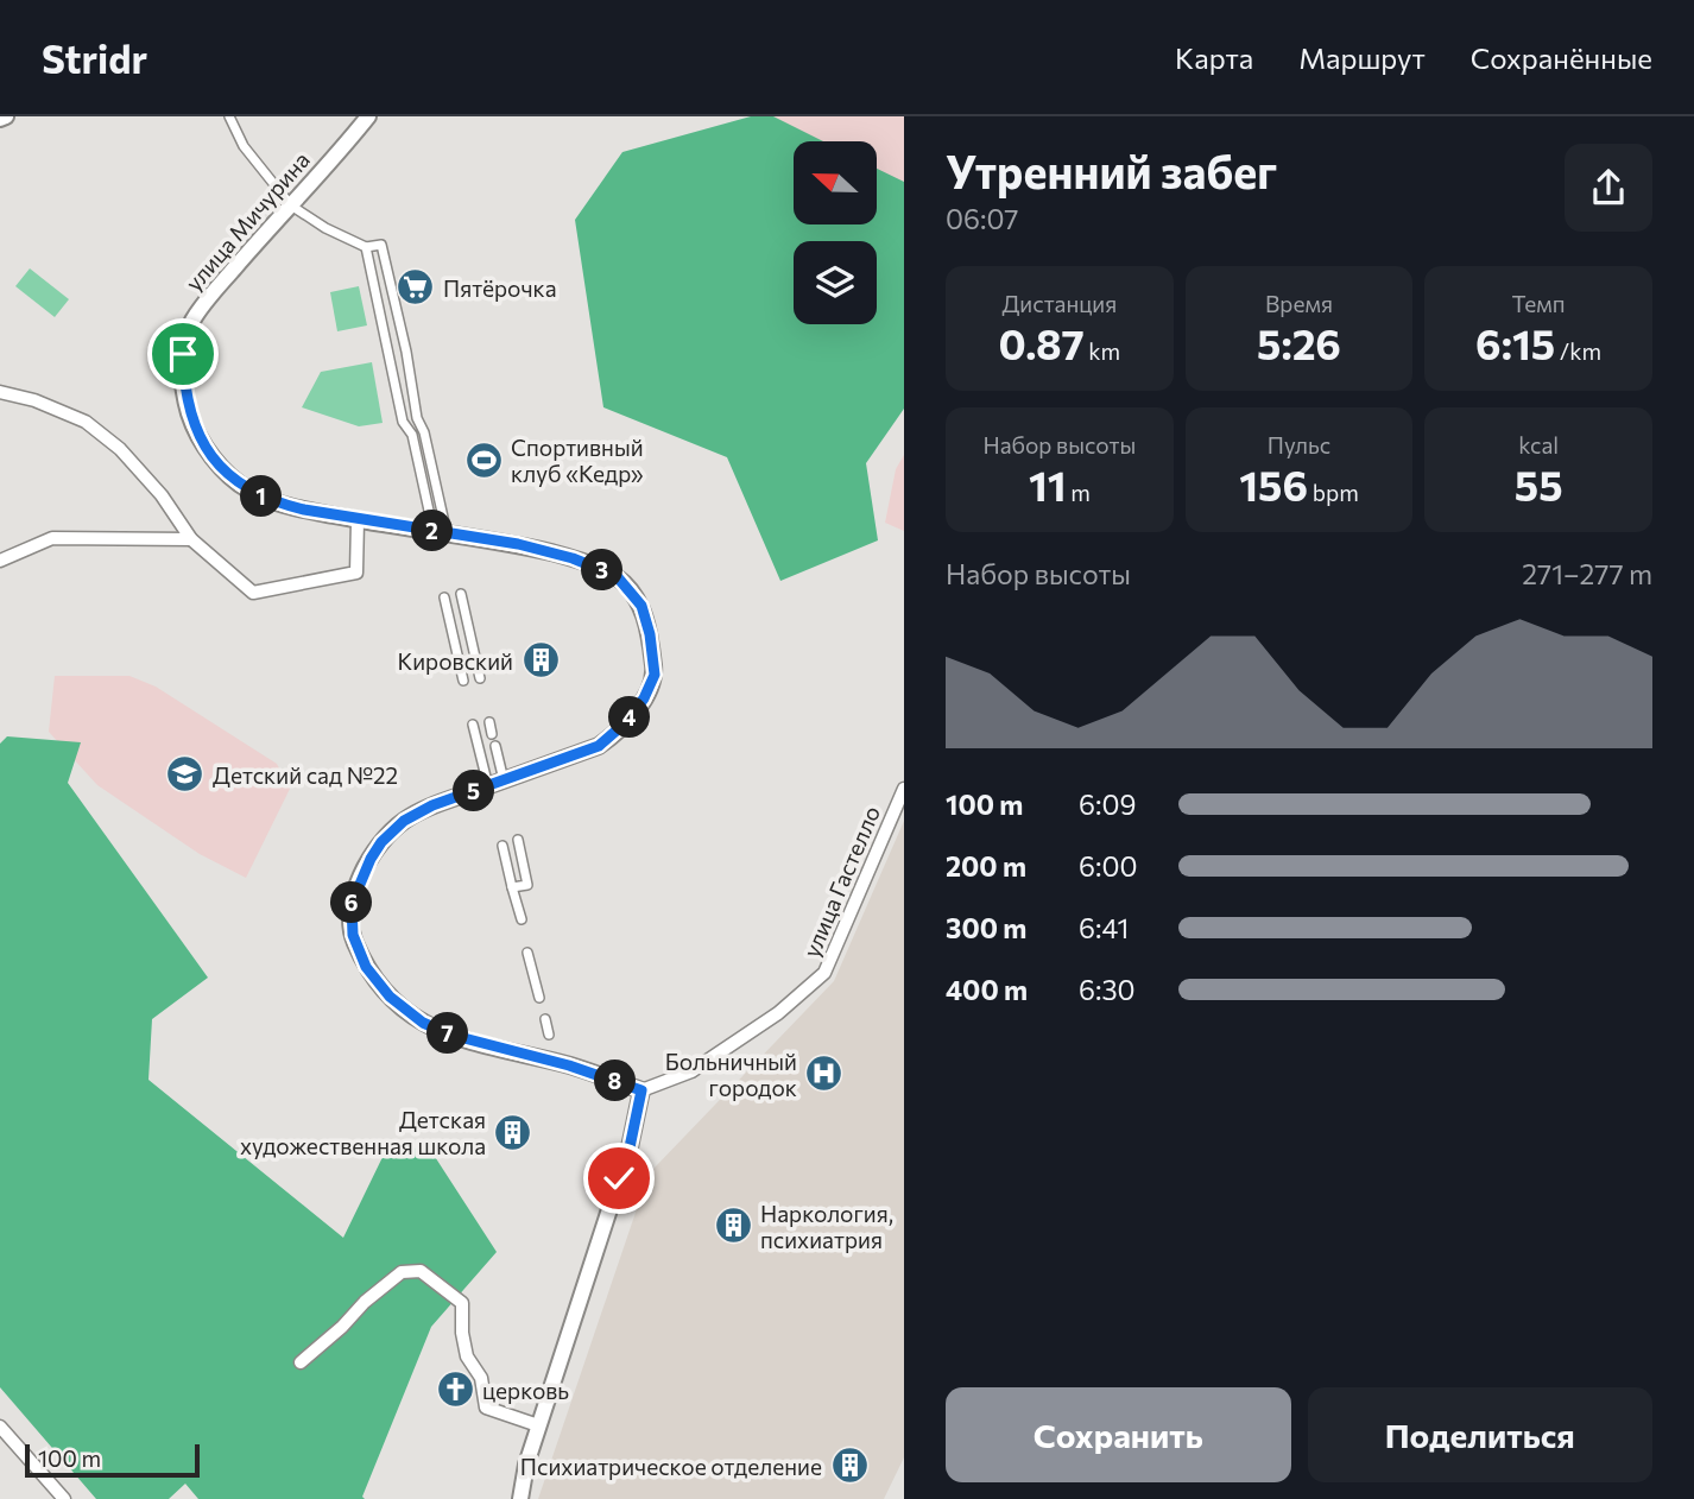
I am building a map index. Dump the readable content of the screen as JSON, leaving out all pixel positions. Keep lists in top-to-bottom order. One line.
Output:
{"streets":{"street":["улица Мичурина","улица Гастелло"]},"crossings":[["улица Мичурина","улица Гастелло"]],"places":{"supermarket":["Пятёрочка"],"sports":["Спортивный клуб «Кедр»"],"building":["Кировский","Детская художественная школа","Наркология, психиатрия","Психиатрическое отделение"],"school or university":["Детский сад №22"],"hospital":["Больничный городок"],"church":["церковь"]},"scale_bar":"100 m","north":"left","page":{"header":"Stridr","nav":["Карта","Маршрут","Сохранённые"],"heading":["Утренний забег","06:07"],"stats":[["Дистанция","0.87 km"],["Время","5:26"],["Темп","6:15 /km"],["Набор высоты","11 m"],["Пульс","156 bpm"],["kcal","55"]],"pins":["1","2","3","4","5","6","7","8"],"chart":["Набор высоты","271–277 m"],"list":[{"name":"100 m","note":"6:09"},{"name":"200 m","note":"6:00"},{"name":"300 m","note":"6:41"},{"name":"400 m","note":"6:30"}],"buttons":["Сохранить","Поделиться"],"scale":"100 m"}}
